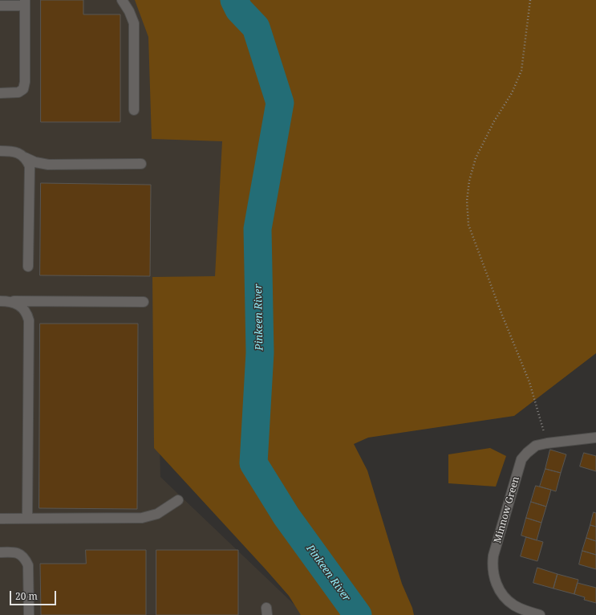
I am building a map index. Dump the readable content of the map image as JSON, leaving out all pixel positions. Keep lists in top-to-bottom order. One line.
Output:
{"streets":{"street":["Minnow Green"]},"water":["Pinkeen River"],"scale_bar":"20 m"}
